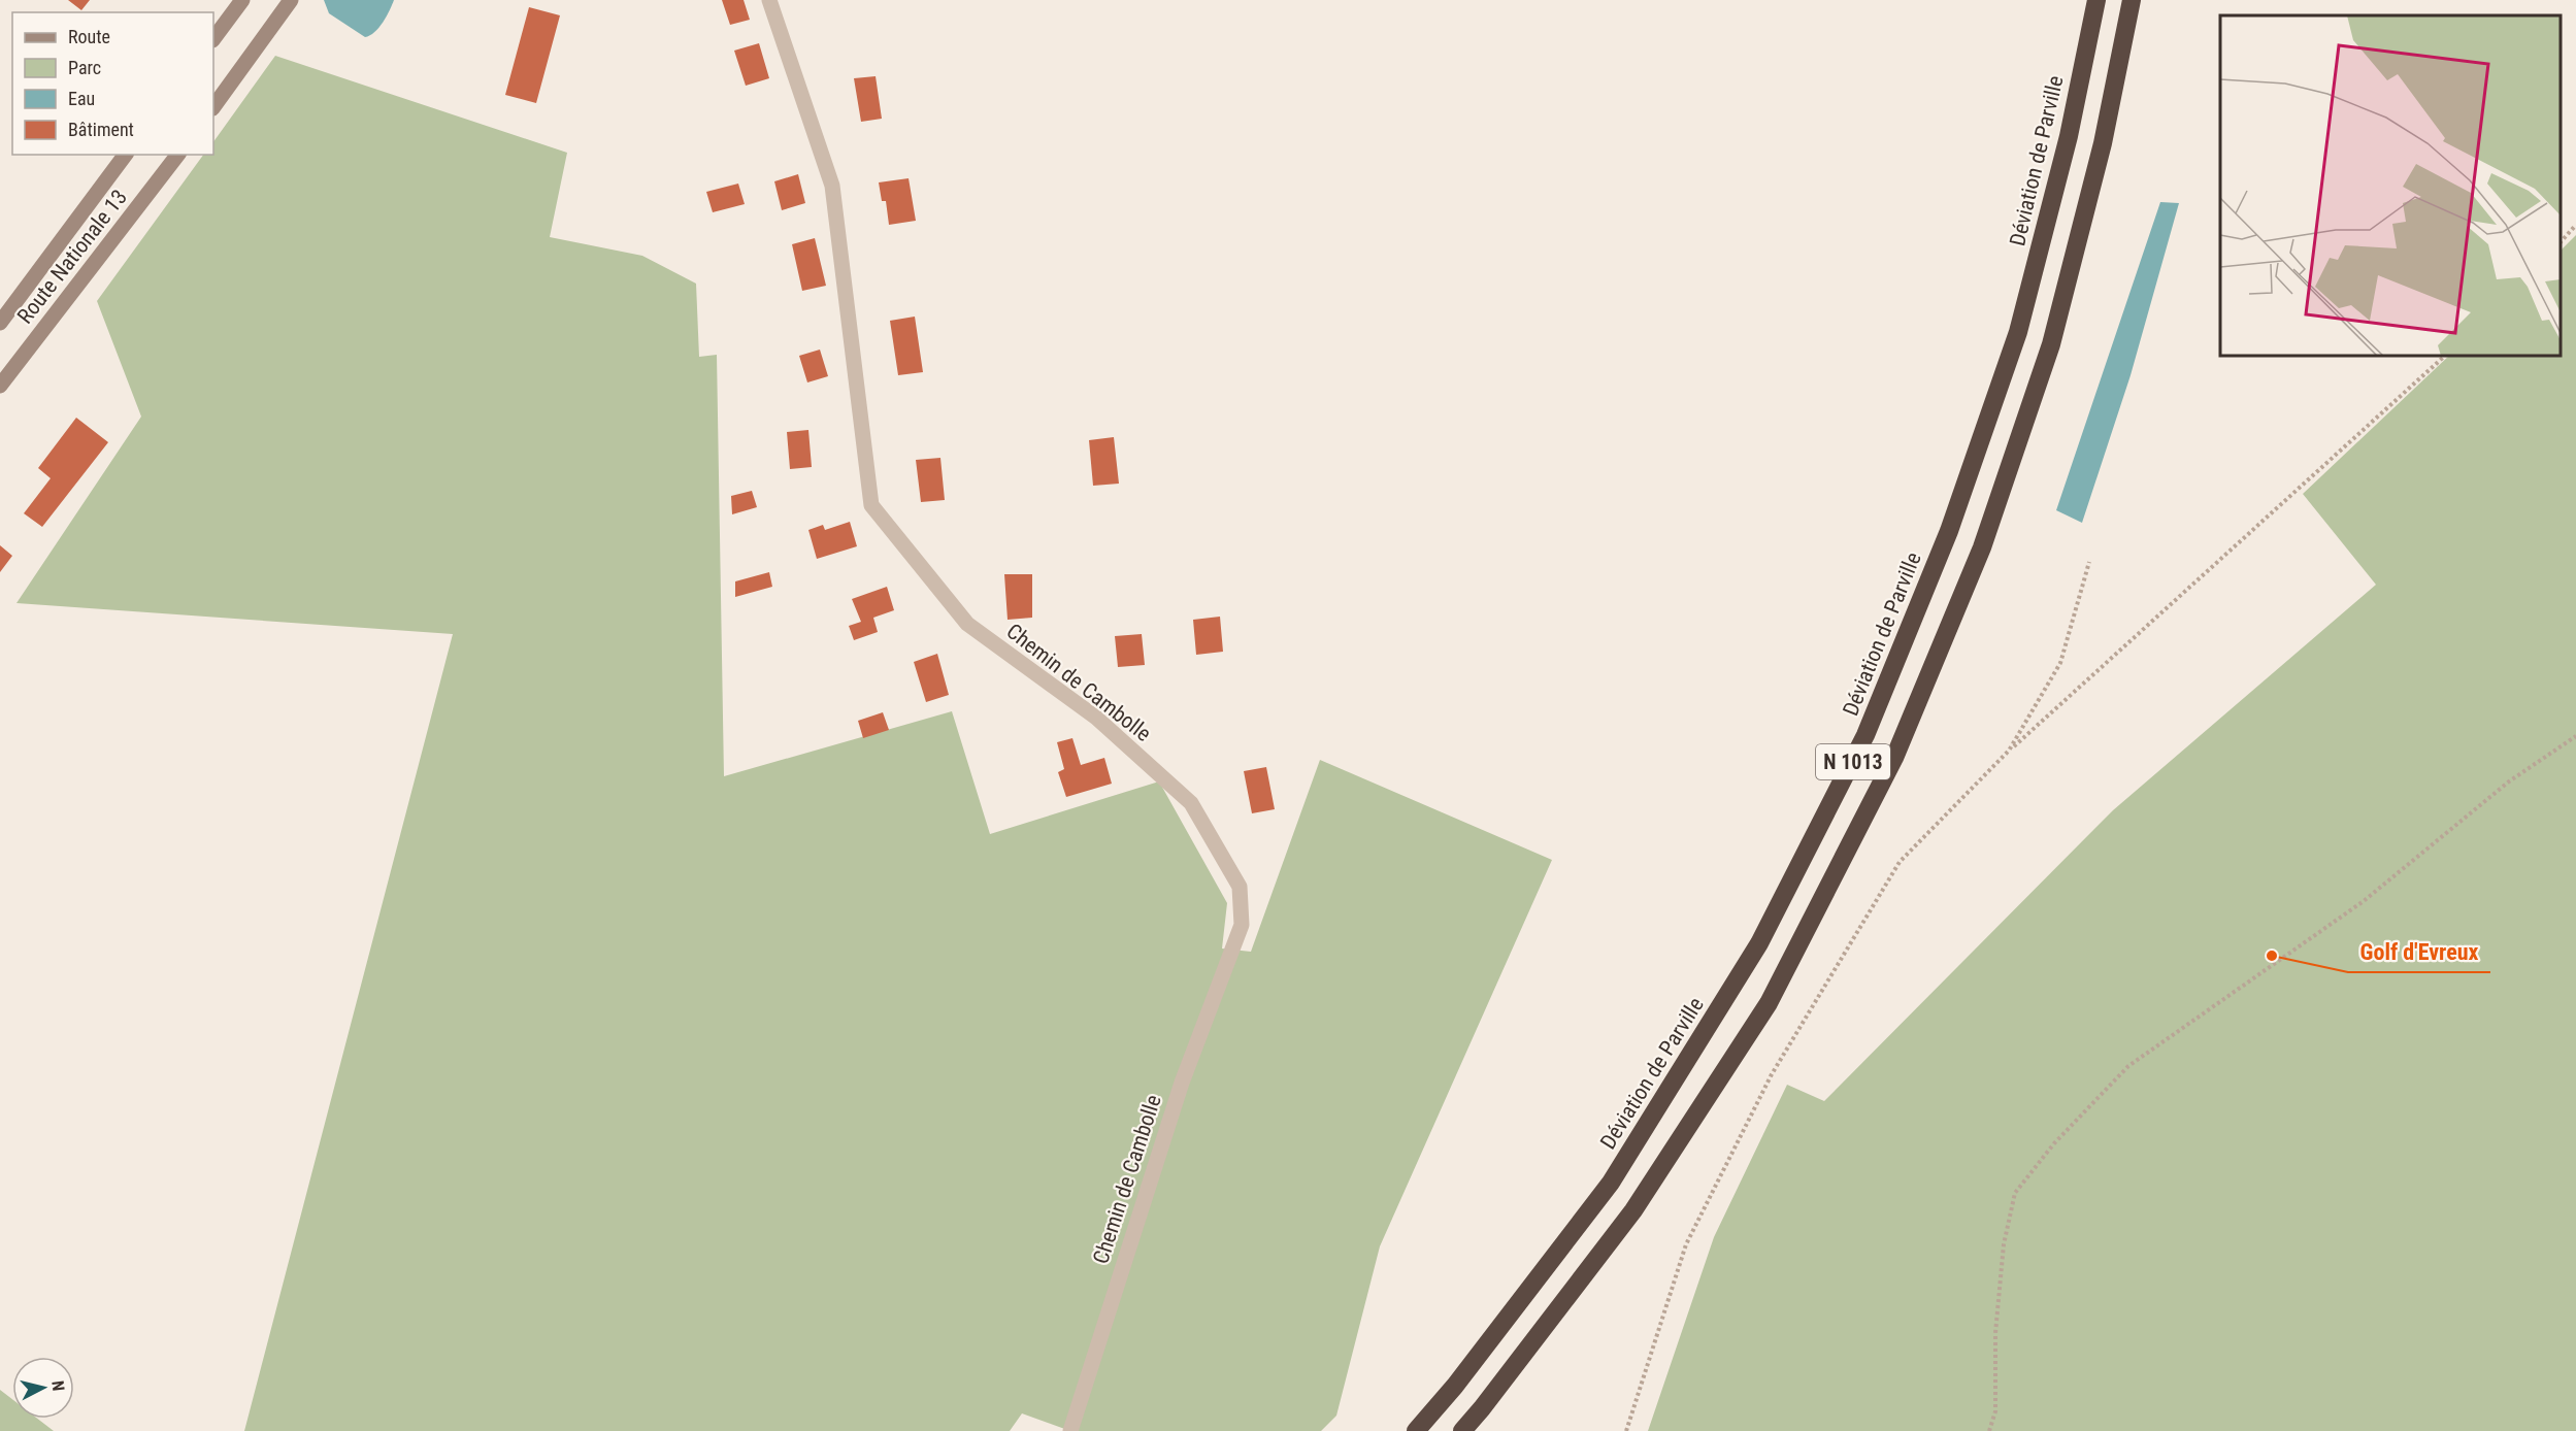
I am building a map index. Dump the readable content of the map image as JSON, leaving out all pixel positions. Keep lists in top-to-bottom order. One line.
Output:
{"streets":{"highway":["Déviation de Parville","N 1013"],"main road":["Route Nationale 13"],"street":["Chemin de Cambolle"]},"places":["Golf d'Evreux"],"legend":["Route","Parc","Eau","Bâtiment"],"north":"right"}
